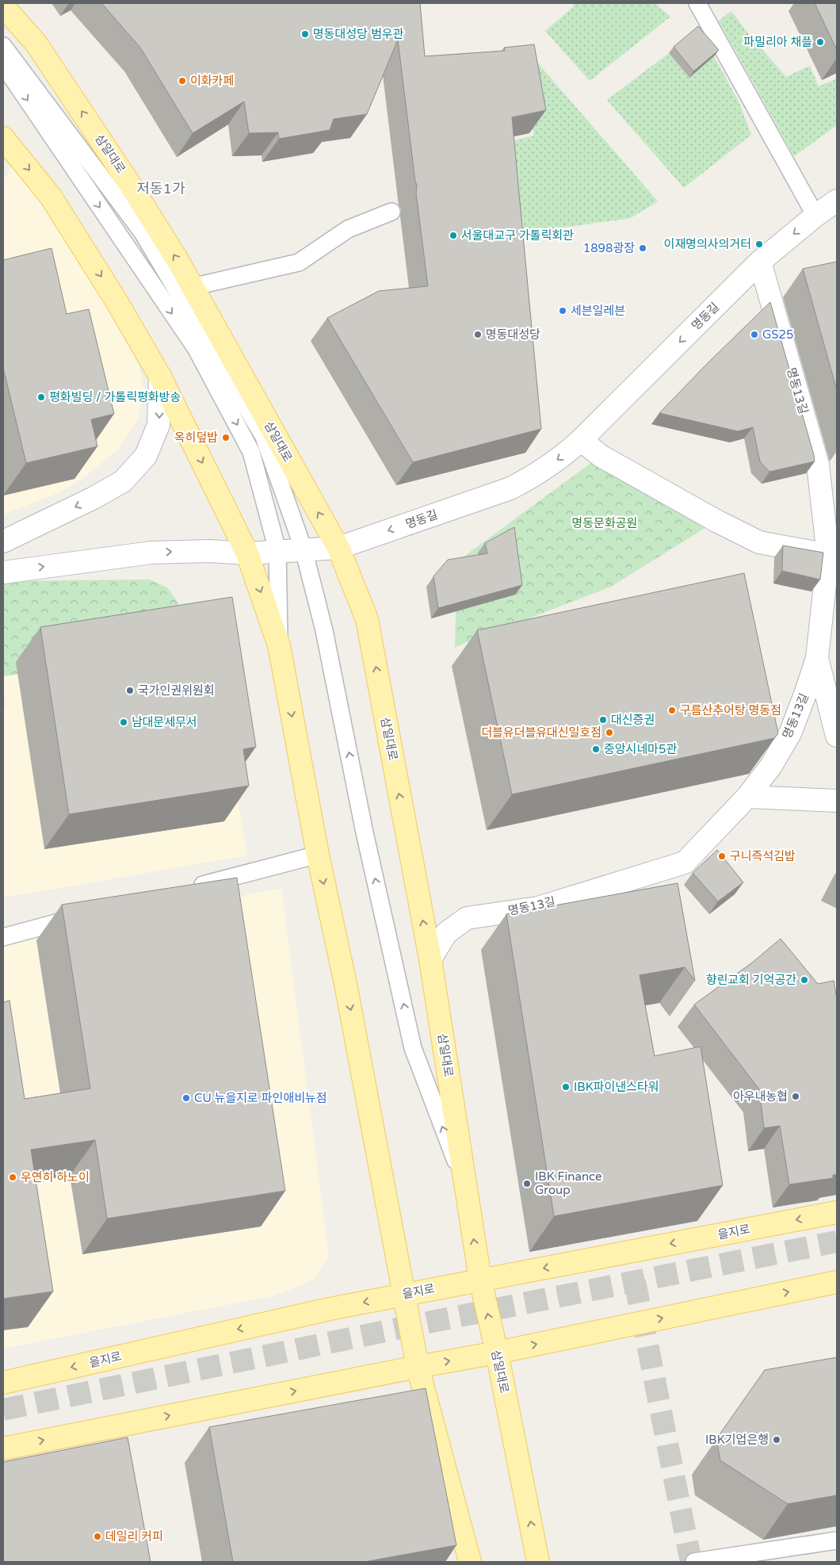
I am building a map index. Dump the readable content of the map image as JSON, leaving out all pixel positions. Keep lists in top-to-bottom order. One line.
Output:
{"streets":{"main road":["삼일대로","을지로"],"street":["명동길","명동13길"]},"crossings":[["삼일대로","명동길"],["삼일대로","명동13길"],["삼일대로","을지로"],["명동길","명동13길"]],"districts":["저동1가"],"parks":["명동문화공원"],"places":["명동대성당 범우관","파밀리아 채플","이화카페","서울대교구 가톨릭회관","이재명의사의거터","1898광장","세븐일레븐","명동대성당","GS25","평화빌딩 / 가톨릭평화방송","옥히덮밥","국가인권위원회","구름산추어탕 명동점","대신증권","남대문세무서","더블유더블유대신일호점","중앙시네마5관","구니즉석김밥","향린교회 기억공간","IBK파이낸스타워","아우내농협","CU 뉴을지로 파인애비뉴점","우연히 하노이","IBK Finance Group","IBK기업은행","데일리 커피"]}
